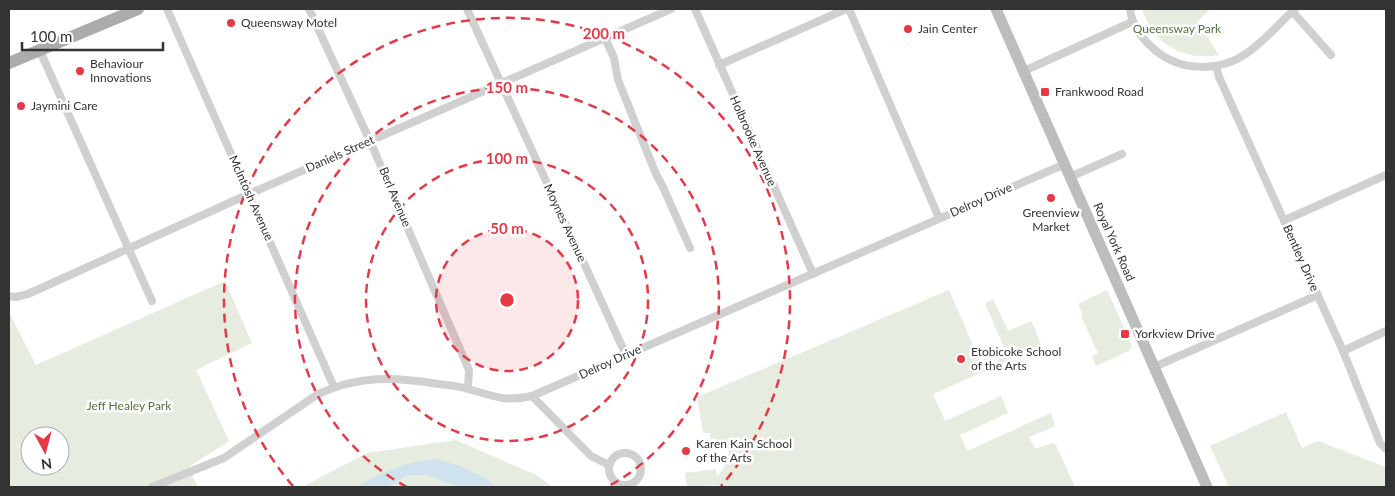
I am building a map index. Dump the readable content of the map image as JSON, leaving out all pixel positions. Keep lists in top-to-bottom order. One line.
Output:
{"streets":{"main road":["Royal York Road"],"street":["Holbrooke Avenue","Daniels Street","Berl Avenue","McIntosh Avenue","Delroy Drive","Moynes Avenue","Bentley Drive"]},"crossings":[["Holbrooke Avenue","Delroy Drive"],["Daniels Street","Berl Avenue"],["Daniels Street","McIntosh Avenue"],["Daniels Street","Moynes Avenue"],["Berl Avenue","Delroy Drive"],["McIntosh Avenue","Delroy Drive"],["Delroy Drive","Moynes Avenue"],["Delroy Drive","Royal York Road"]],"parks":["Queensway Park","Jeff Healey Park"],"places":{"other":["Queensway Motel","Jain Center","Behaviour Innovations","Jaymini Care","Greenview Market","Etobicoke School of the Arts","Karen Kain School of the Arts"],"transit":["Frankwood Road","Yorkview Drive"]},"scale_bar":"100 m","north":"bottom","rings":["200 m","150 m","100 m","50 m"]}
